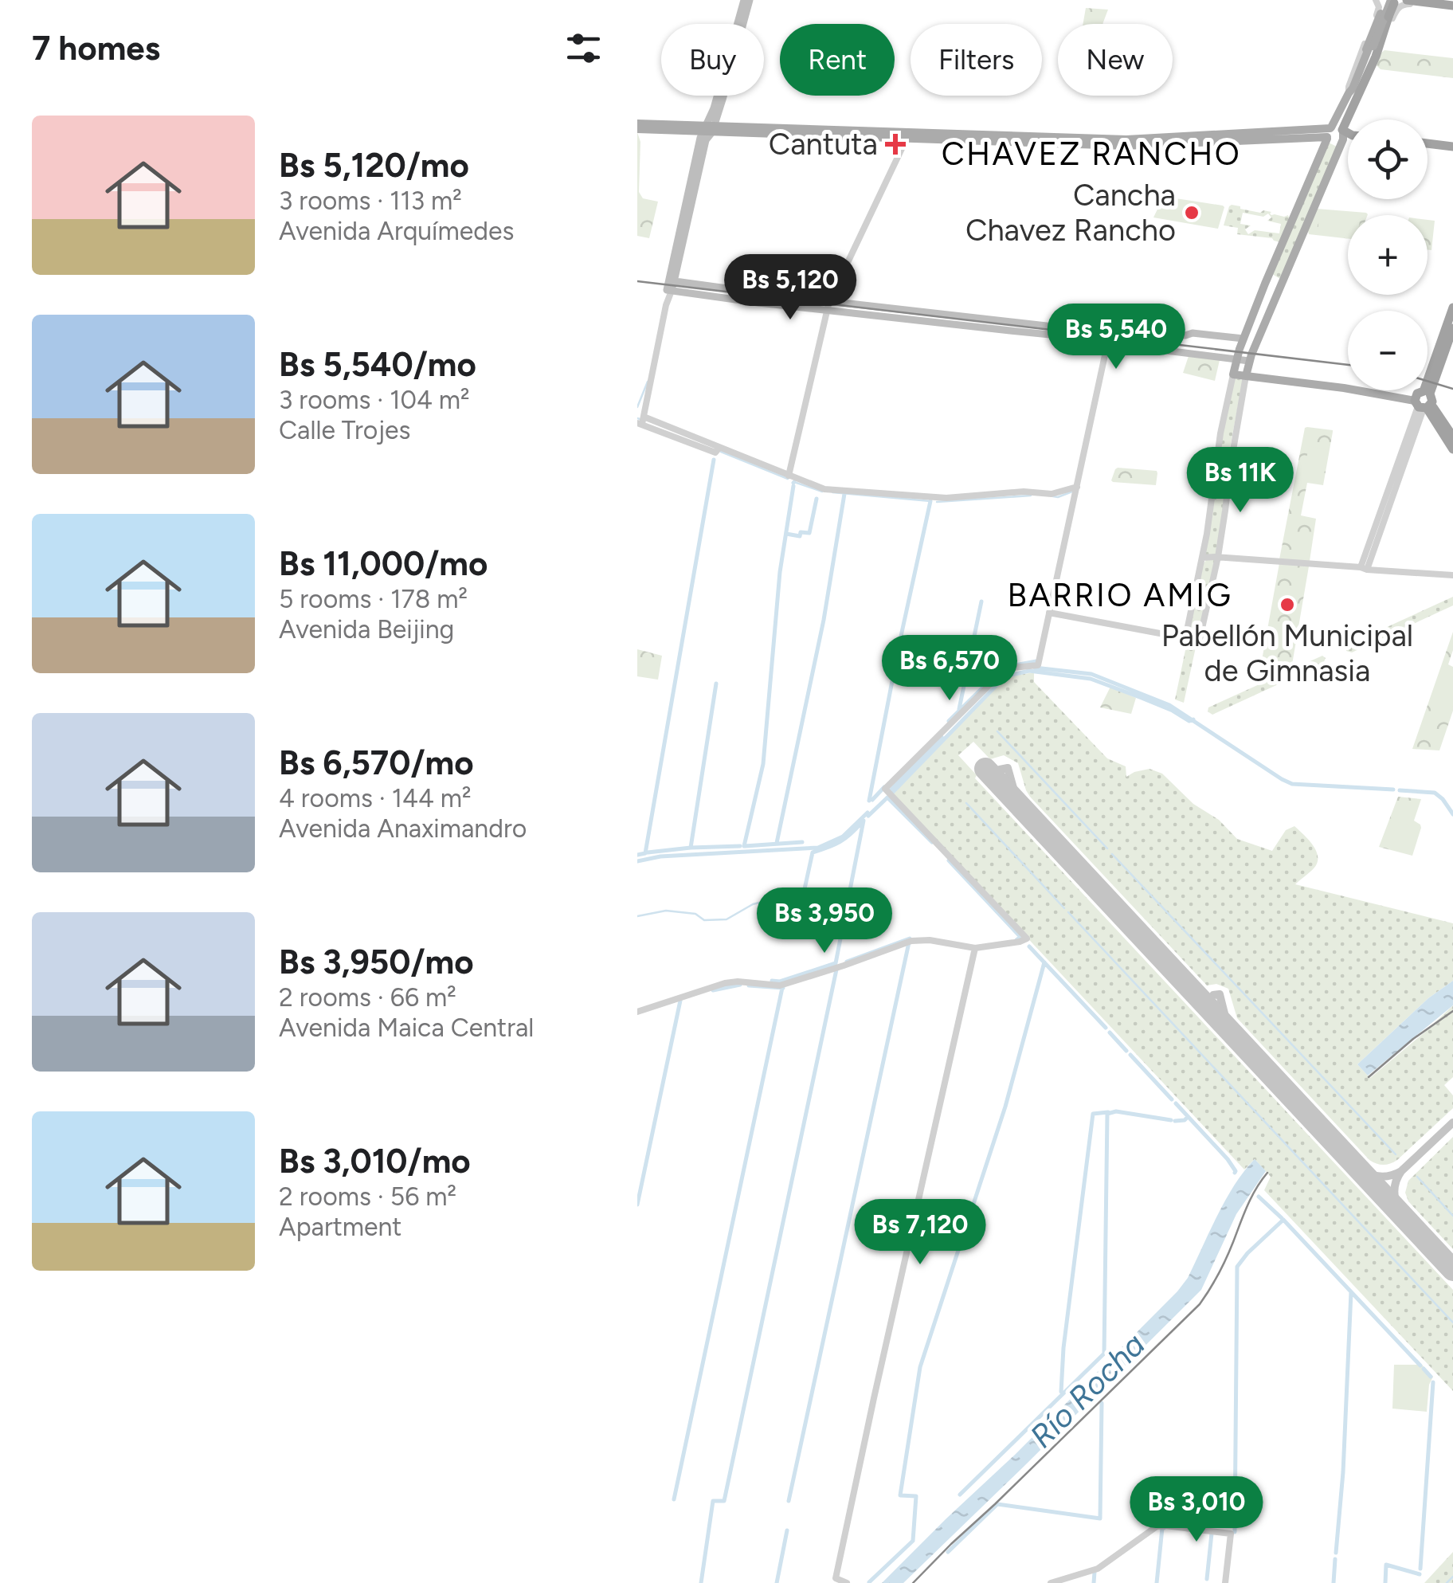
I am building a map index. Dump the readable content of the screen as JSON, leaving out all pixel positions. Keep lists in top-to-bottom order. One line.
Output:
{"districts":["CHAVEZ RANCHO","BARRIO AMIG"],"water":["Río Rocha"],"places":{"health":["Cantuta"],"other":["Cancha Chavez Rancho","Pabellón Municipal de Gimnasia"]},"page":{"heading":"7 homes","chip":["Buy","Rent","Filters","New"],"list":[{"name":"Bs 5,120/mo","note":"3 rooms · 113 m² · Avenida Arquímedes"},{"name":"Bs 5,540/mo","note":"3 rooms · 104 m² · Calle Trojes"},{"name":"Bs 11,000/mo","note":"5 rooms · 178 m² · Avenida Beijing"},{"name":"Bs 6,570/mo","note":"4 rooms · 144 m² · Avenida Anaximandro"},{"name":"Bs 3,950/mo","note":"2 rooms · 66 m² · Avenida Maica Central"},{"name":"Bs 3,010/mo","note":"2 rooms · 56 m² · Apartment"}],"map_buttons":["+","−"],"price":["Bs 5,120","Bs 5,540","Bs 11K","Bs 6,570","Bs 3,950","Bs 7,120","Bs 3,010"]}}
